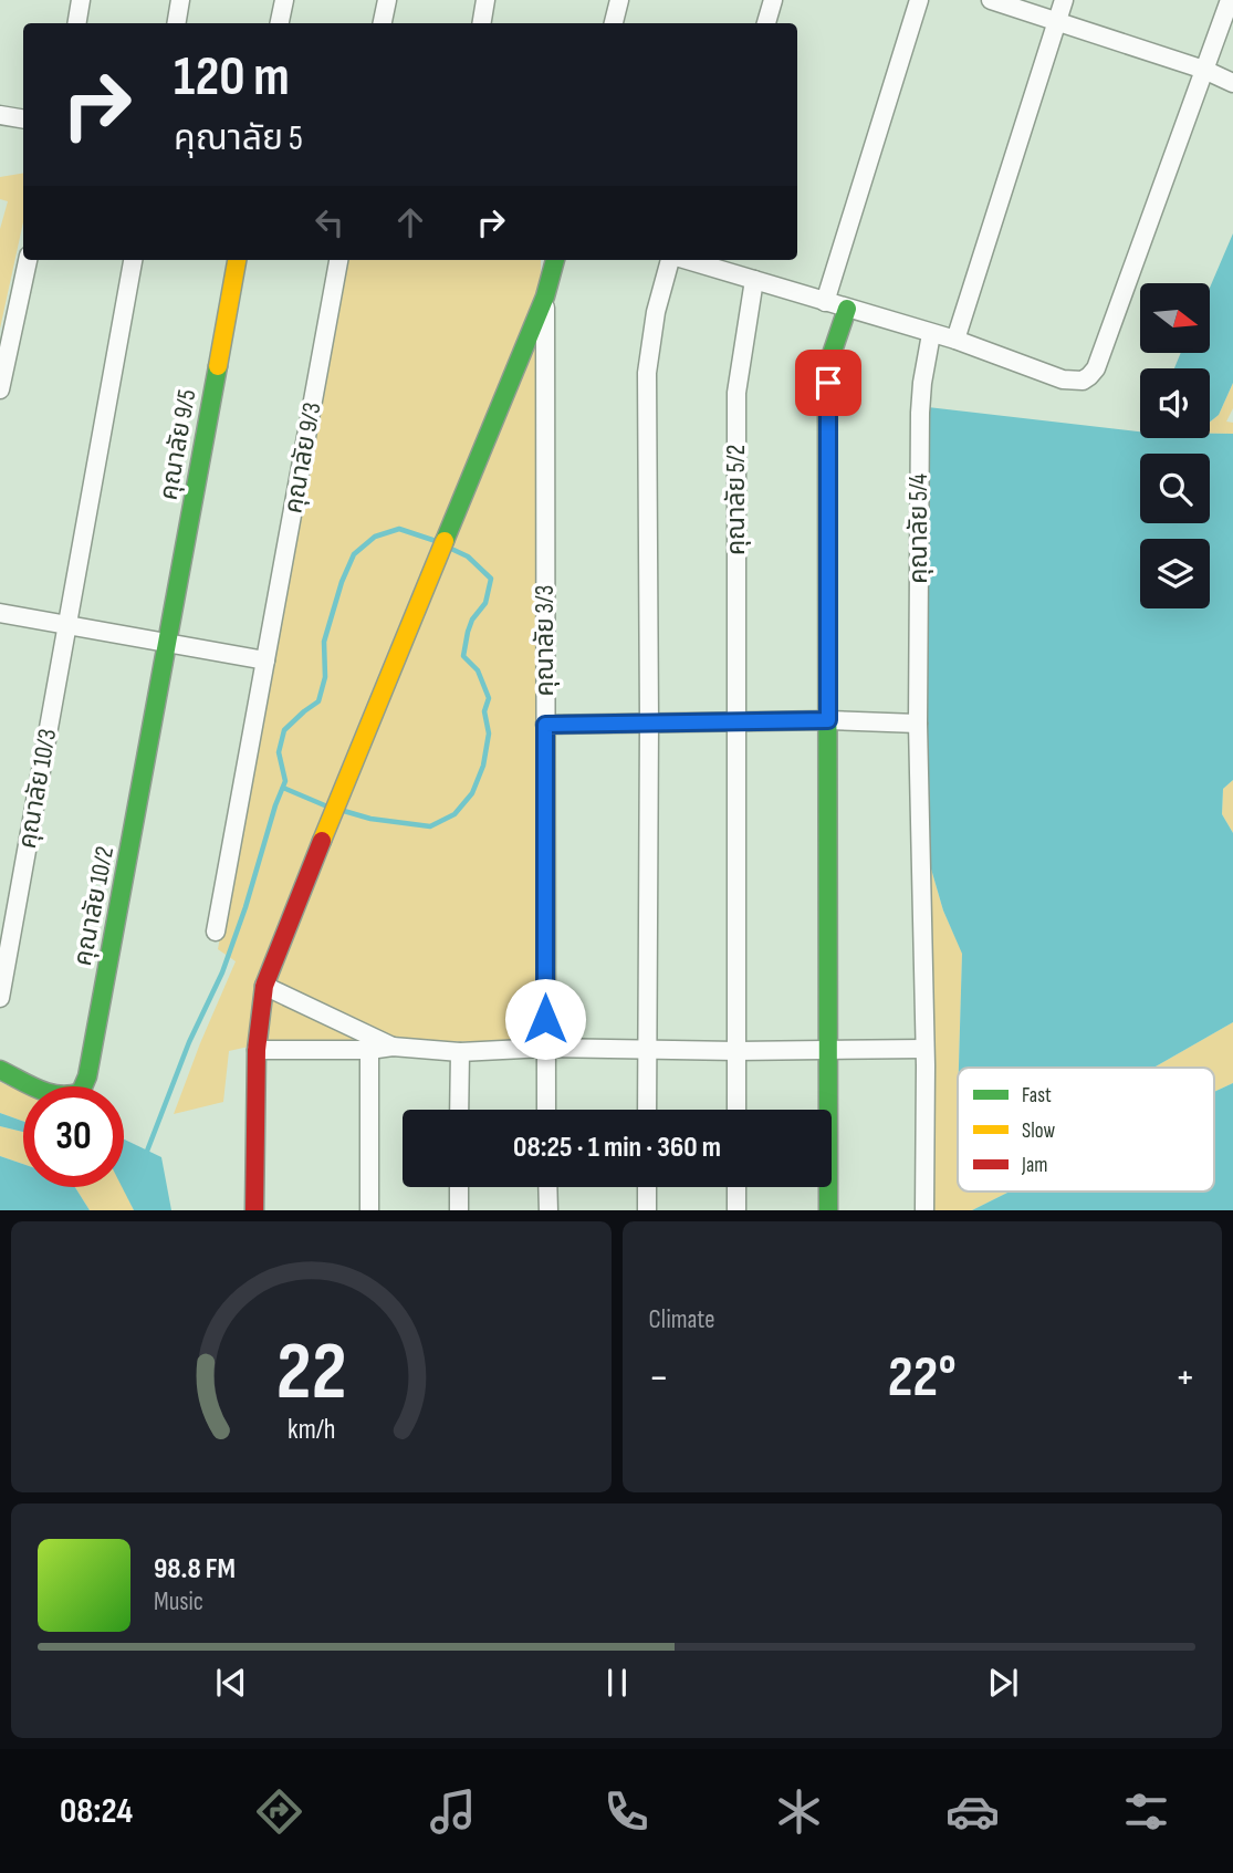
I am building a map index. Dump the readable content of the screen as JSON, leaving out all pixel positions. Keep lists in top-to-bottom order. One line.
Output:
{"streets":{"street":["คุณาลัย 9/5","คุณาลัย 9/3","คุณาลัย 5/2","คุณาลัย 5/4","คุณาลัย 3/3","คุณาลัย 10/3","คุณาลัย 10/2"]},"crossings":[["คุณาลัย 9/5","คุณาลัย 10/2"]],"legend":["Fast","Slow","Jam"],"north":"right","page":{"turn":["120 m","คุณาลัย 5"],"limit":"30","trip":"08:25 · 1 min · 360 m","tile":"Climate","heat":["−","22°","+"],"song":["98.8 FM","Music"],"tabs":"08:24","gauge":["22","km/h"]}}
